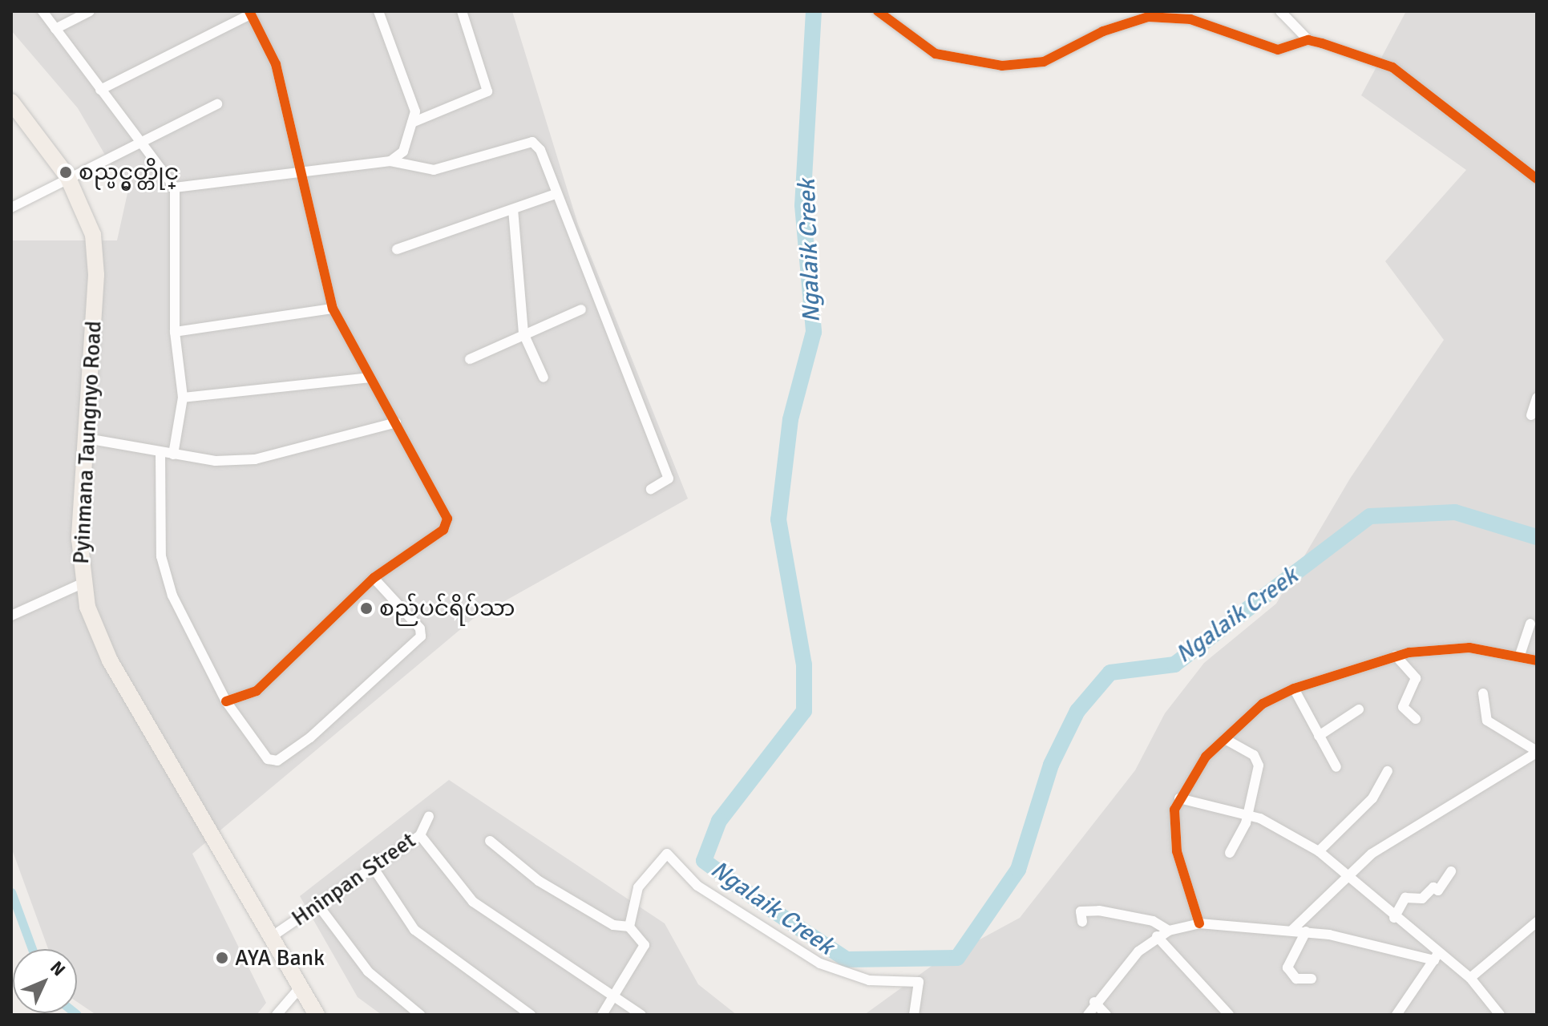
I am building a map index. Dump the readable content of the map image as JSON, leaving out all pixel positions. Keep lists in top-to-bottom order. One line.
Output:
{"streets":{"main road":["Pyinmana Taungnyo Road"],"street":["Hninpan Street"]},"crossings":[["Pyinmana Taungnyo Road","Hninpan Street"]],"water":["Ngalaik Creek"],"places":["စည္ပင္မွတ္တိုင္","စည်ပင်ရိပ်သာ","AYA Bank"],"north":"top right"}
